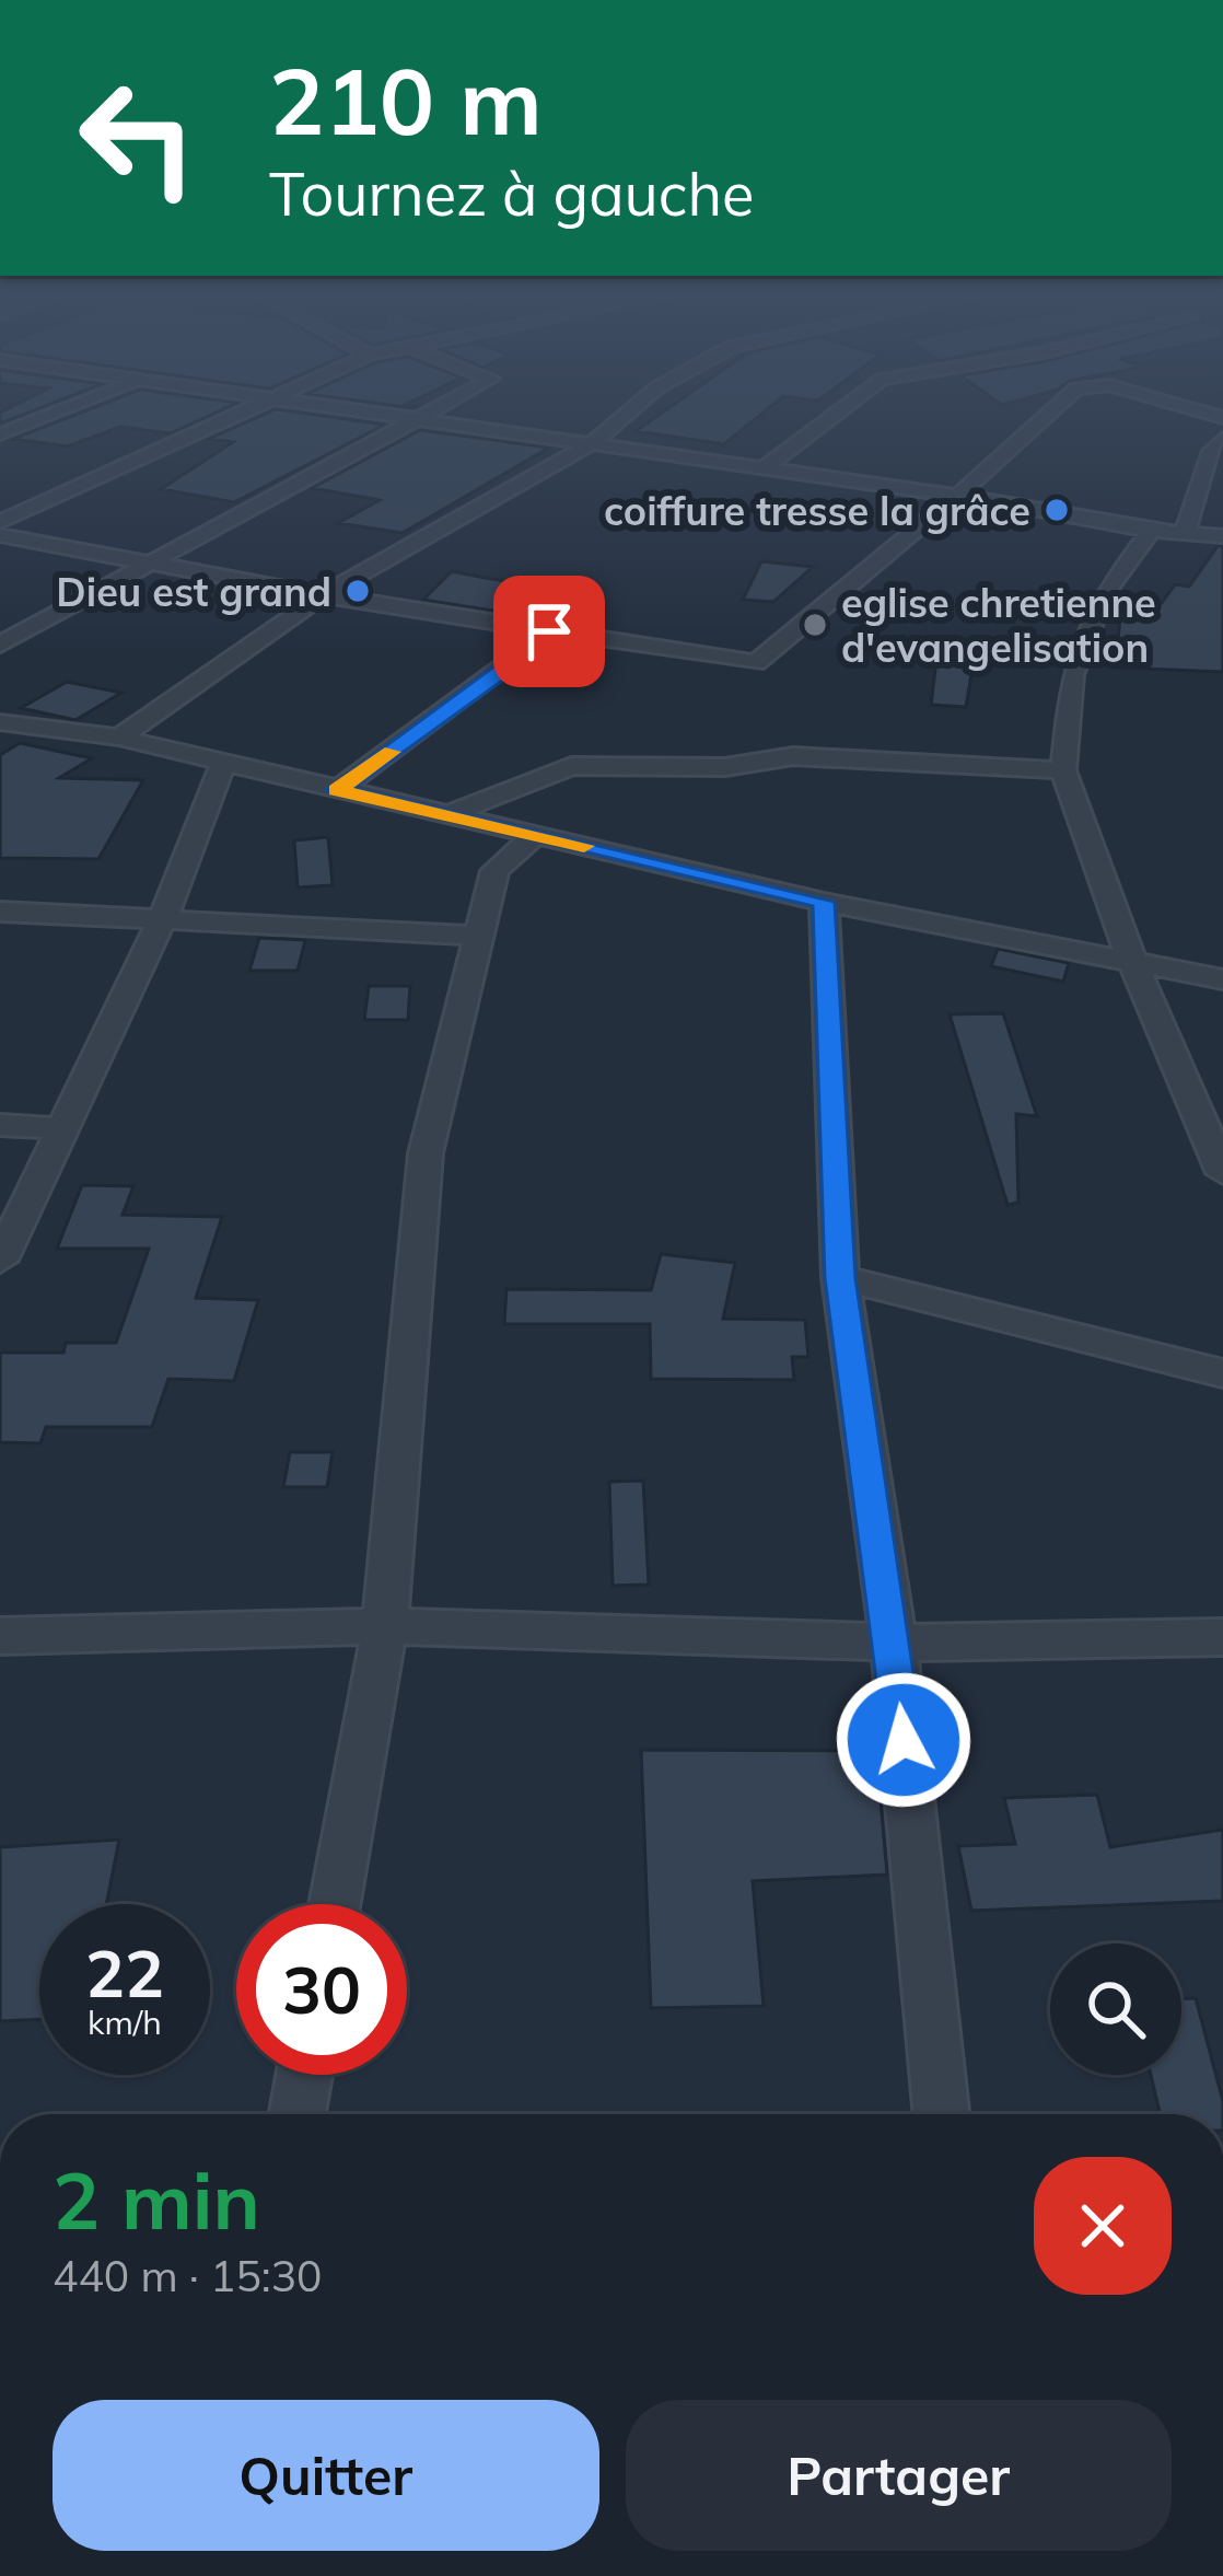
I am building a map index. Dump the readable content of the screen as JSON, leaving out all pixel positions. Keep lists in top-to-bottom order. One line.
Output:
{"places":["coiffure tresse la grâce","Dieu est grand","eglise chretienne d'evangelisation"],"page":{"turn":["210 m","Tournez à gauche"],"speed":"22 km/h","limit":"30","heading":["2 min","440 m · 15:30"],"buttons":["Quitter","Partager"]}}
